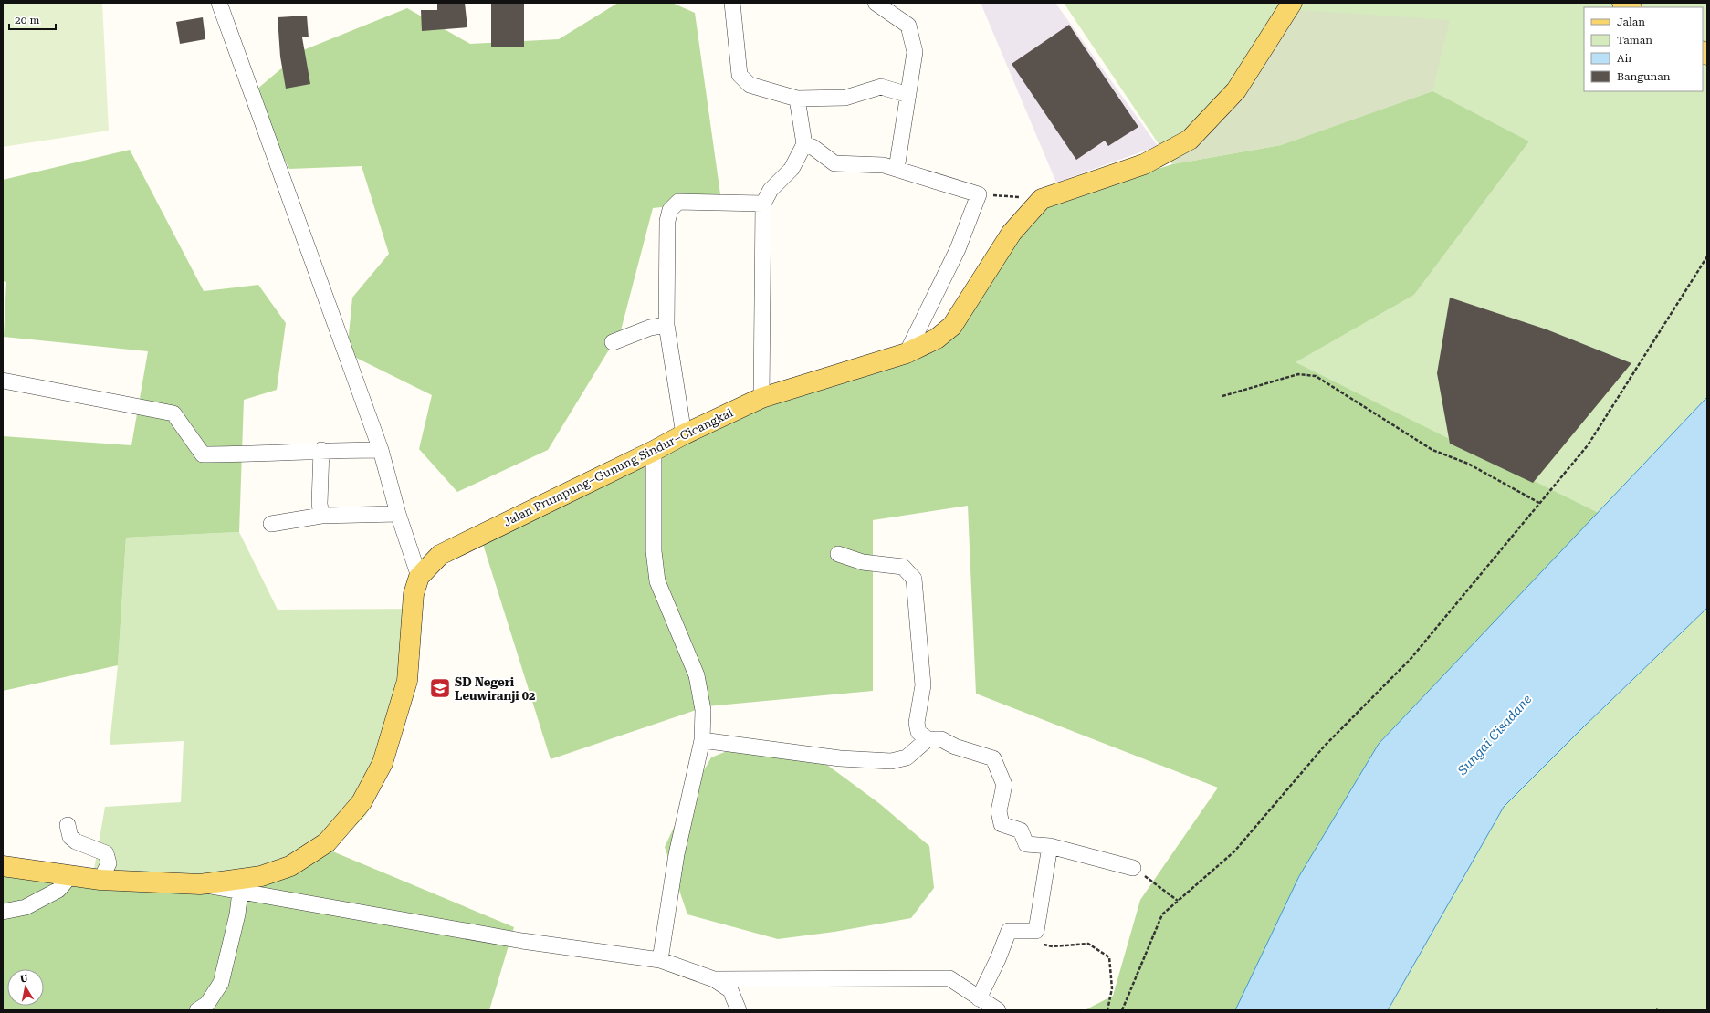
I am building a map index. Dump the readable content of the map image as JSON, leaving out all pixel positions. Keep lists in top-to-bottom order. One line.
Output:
{"streets":{"main road":["Jalan Prumpung–Gunung Sindur–Cicangkal"]},"water":["Sungai Cisadane"],"places":{"school or university":["SD Negeri Leuwiranji 02"]},"legend":["Jalan","Taman","Air","Bangunan"],"scale_bar":"20 m","north":"top"}
